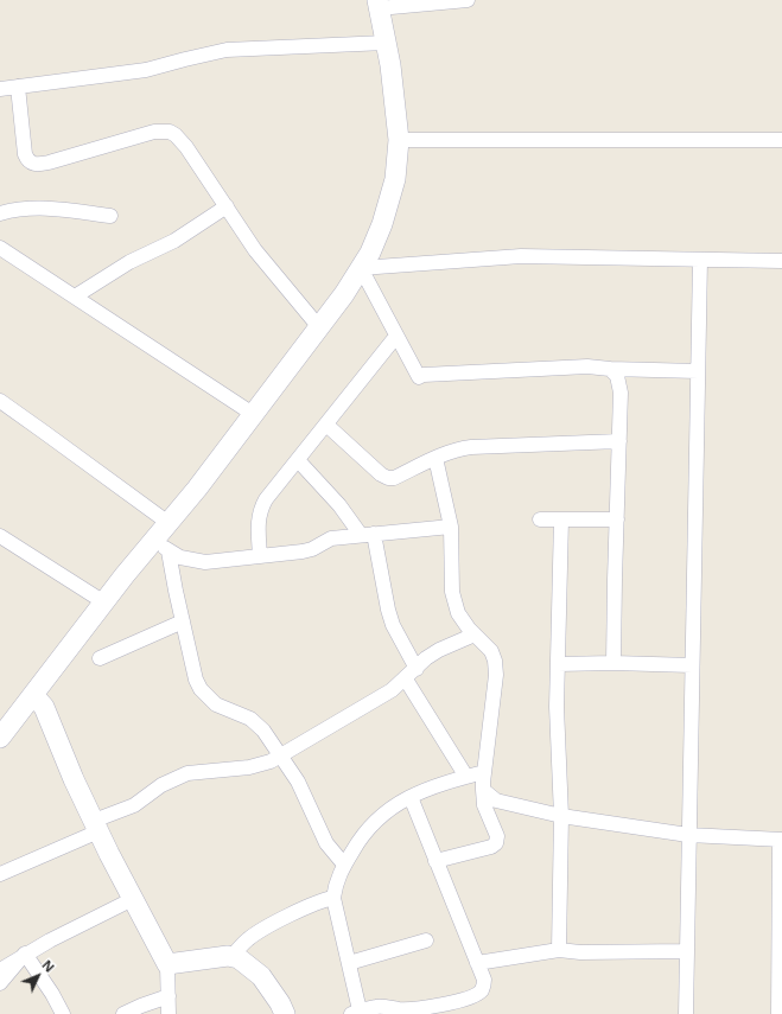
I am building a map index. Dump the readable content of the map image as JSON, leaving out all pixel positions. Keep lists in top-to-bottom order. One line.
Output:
{"north":"top right"}
